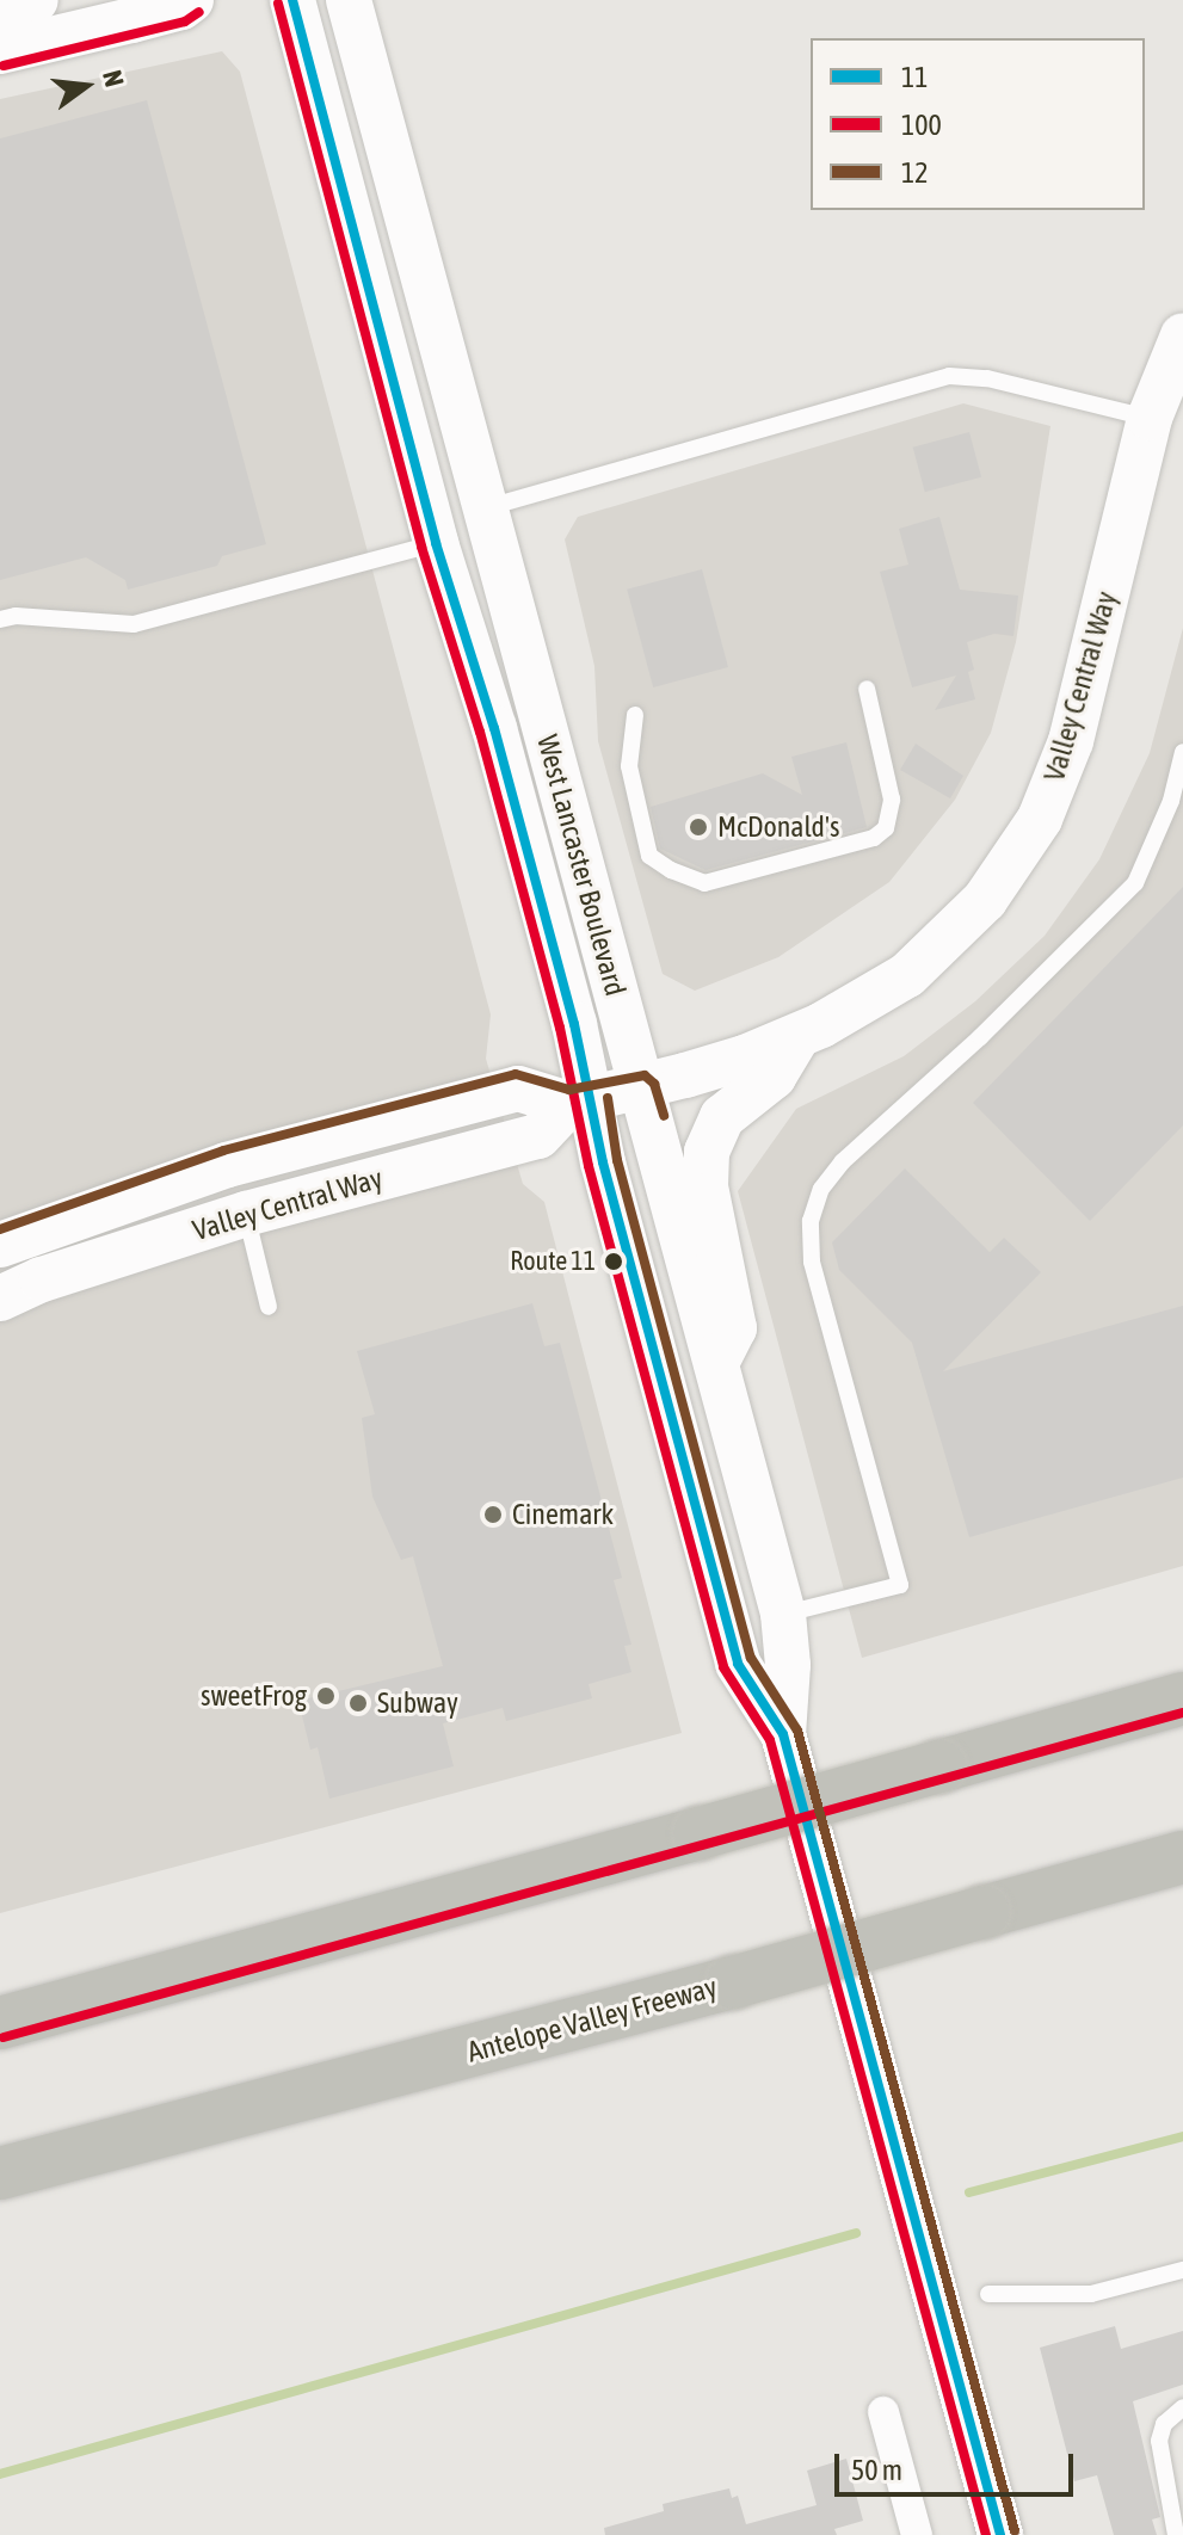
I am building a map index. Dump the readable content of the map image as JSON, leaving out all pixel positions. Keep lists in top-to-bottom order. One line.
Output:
{"streets":{"highway":["Antelope Valley Freeway"],"street":["Valley Central Way","West Lancaster Boulevard"]},"crossings":[["Valley Central Way","West Lancaster Boulevard"]],"places":["McDonald's","Route 11","Cinemark","sweetFrog","Subway"],"lines":["transit line 11","transit line 100","transit line 12"],"legend":["11","100","12"],"scale_bar":"50 m","north":"right"}
